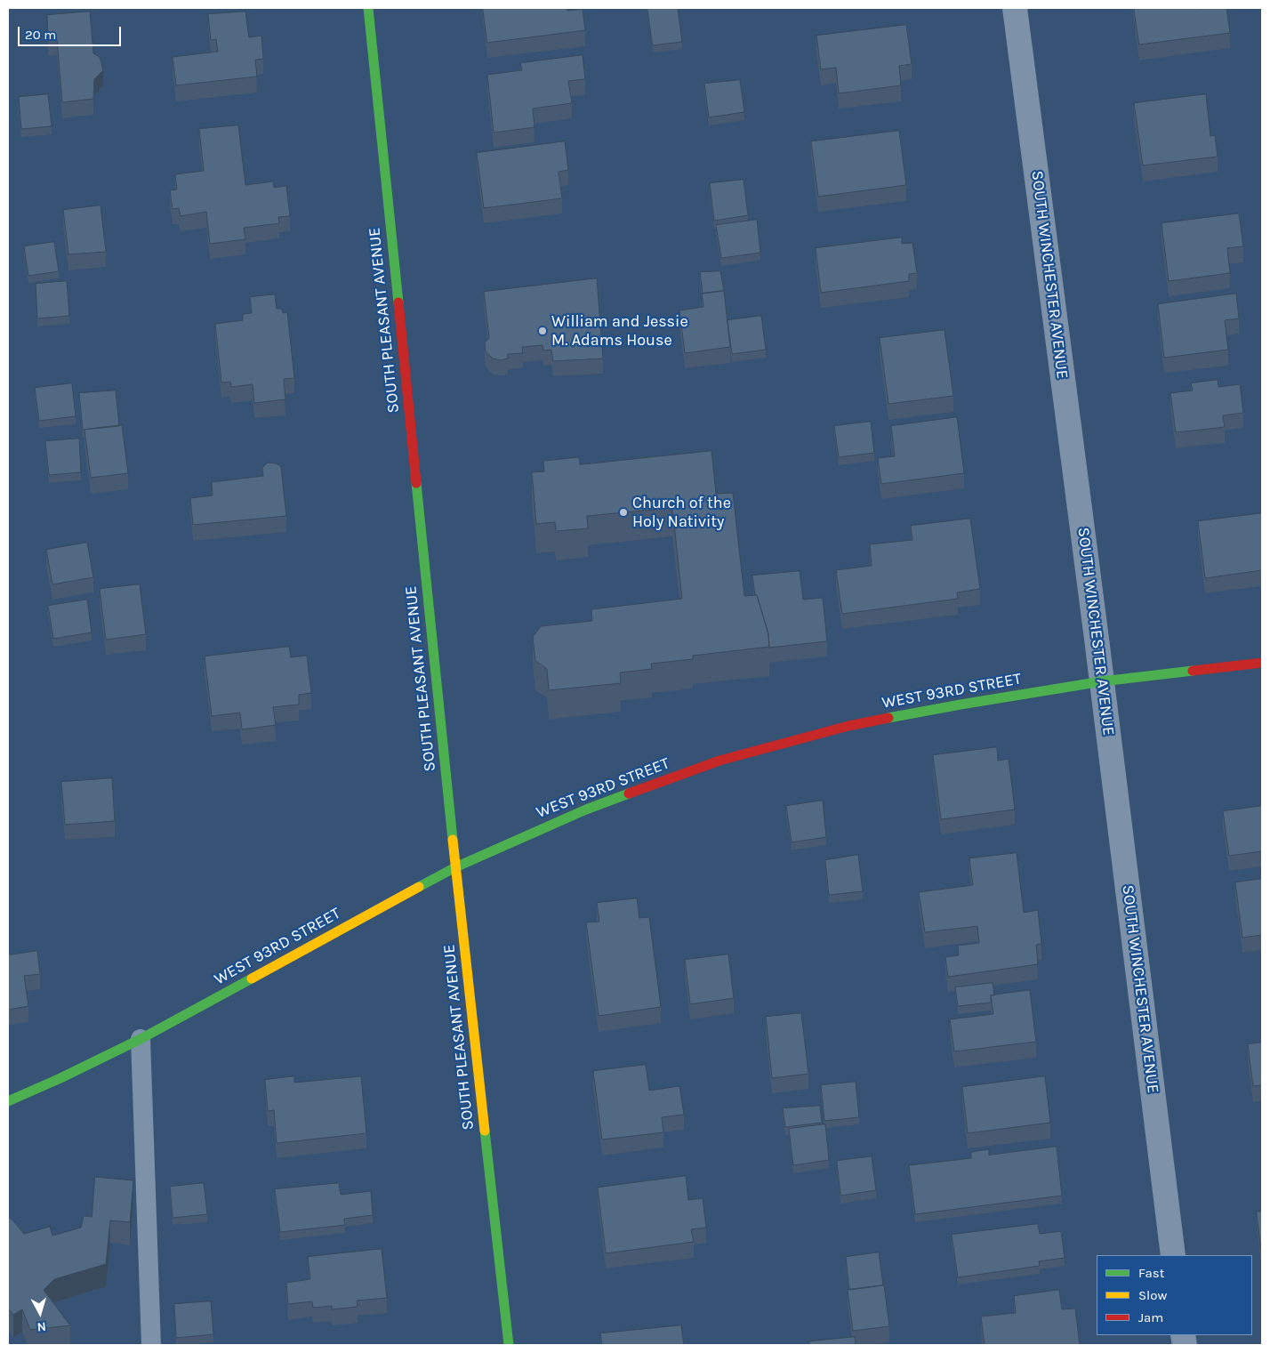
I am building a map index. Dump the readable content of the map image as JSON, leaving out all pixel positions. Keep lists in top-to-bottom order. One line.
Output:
{"streets":{"street":["SOUTH WINCHESTER AVENUE","SOUTH PLEASANT AVENUE","WEST 93RD STREET"]},"crossings":[["SOUTH WINCHESTER AVENUE","WEST 93RD STREET"],["SOUTH PLEASANT AVENUE","WEST 93RD STREET"]],"places":["William and Jessie M. Adams House","Church of the Holy Nativity"],"legend":["Fast","Slow","Jam"],"scale_bar":"20 m","north":"bottom"}
